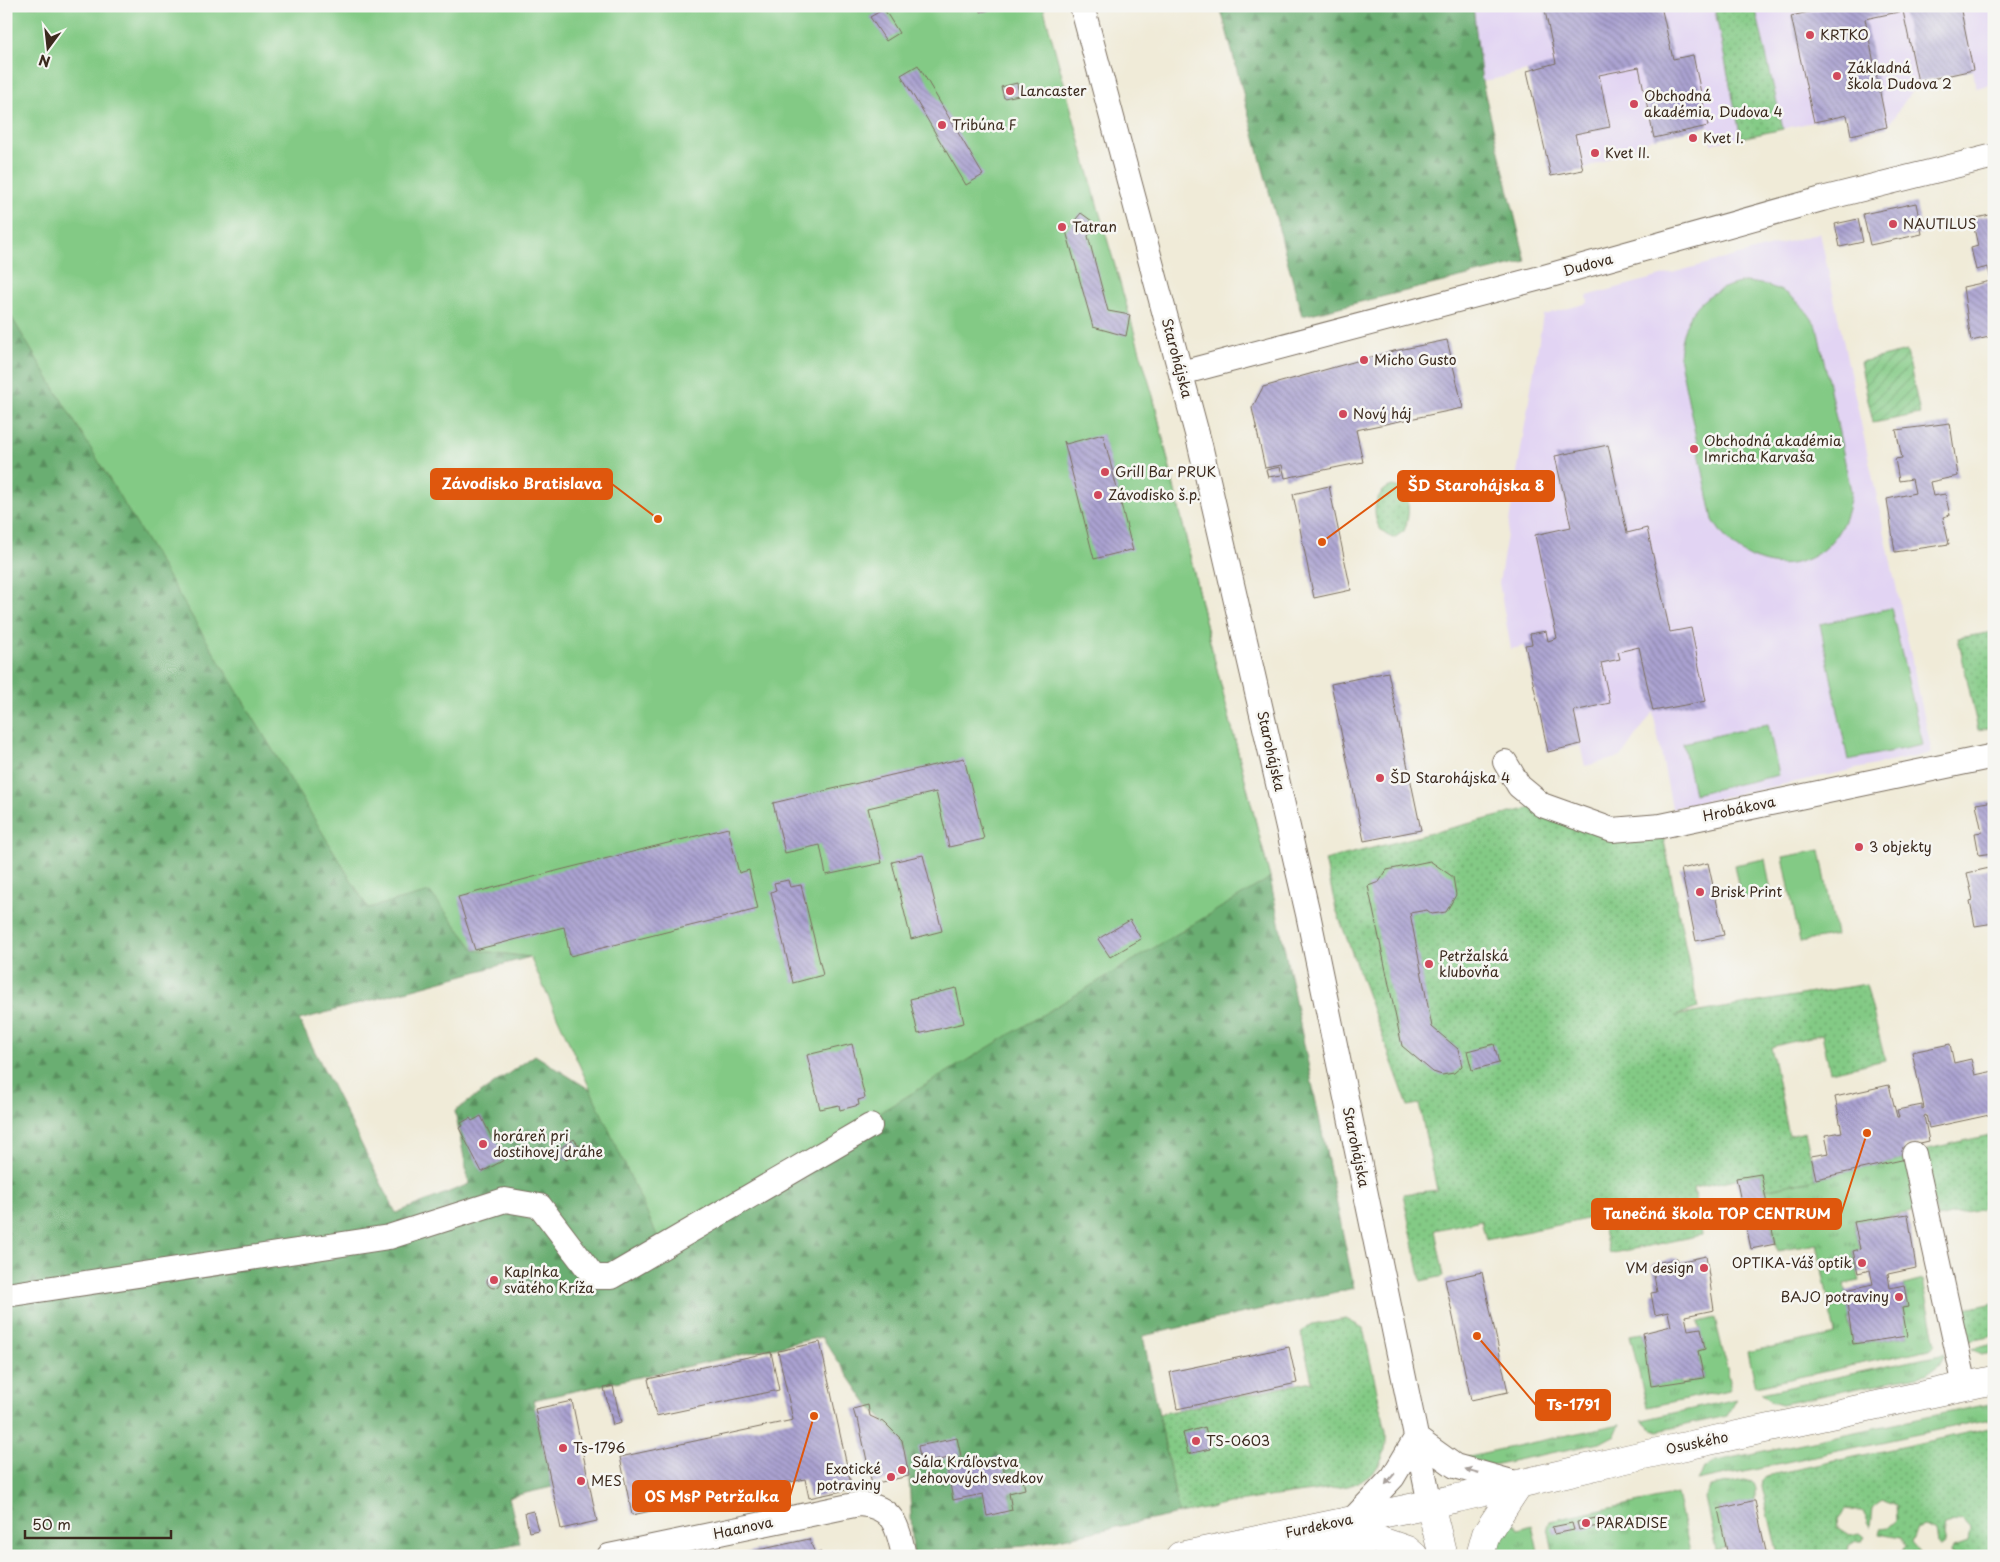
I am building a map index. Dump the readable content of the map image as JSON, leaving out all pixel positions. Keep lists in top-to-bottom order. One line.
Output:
{"streets":{"street":["Dudova","Starohájska","Hrobákova","Osuského","Furdekova","Haanova"]},"crossings":[["Dudova","Starohájska"],["Starohájska","Osuského"],["Starohájska","Furdekova"],["Osuského","Furdekova"]],"places":["KRTKO","Základná škola Dudova 2","Lancaster","Obchodná akadémia, Dudova 4","Tribúna F","Kvet I.","Kvet II.","NAUTILUS","Tatran","Micho Gusto","Nový háj","Obchodná akadémia Imricha Karvaša","Grill Bar PRUK","Závodisko š.p.","Závodisko Bratislava","ŠD Starohájska 8","ŠD Starohájska 4","3 objekty","Brisk Print","Petržalská klubovňa","Tanečná škola TOP CENTRUM","horáreň pri dostihovej dráhe","OPTIKA-Váš optik","VM design","Kaplnka svätého Kríža","BAJO potraviny","Ts-1791","OS MsP Petržalka","TS-0603","Ts-1796","Sála Kráľovstva Jehovových svedkov","Exotické potraviny","MES","PARADISE"],"scale_bar":"50 m","north":"bottom"}
